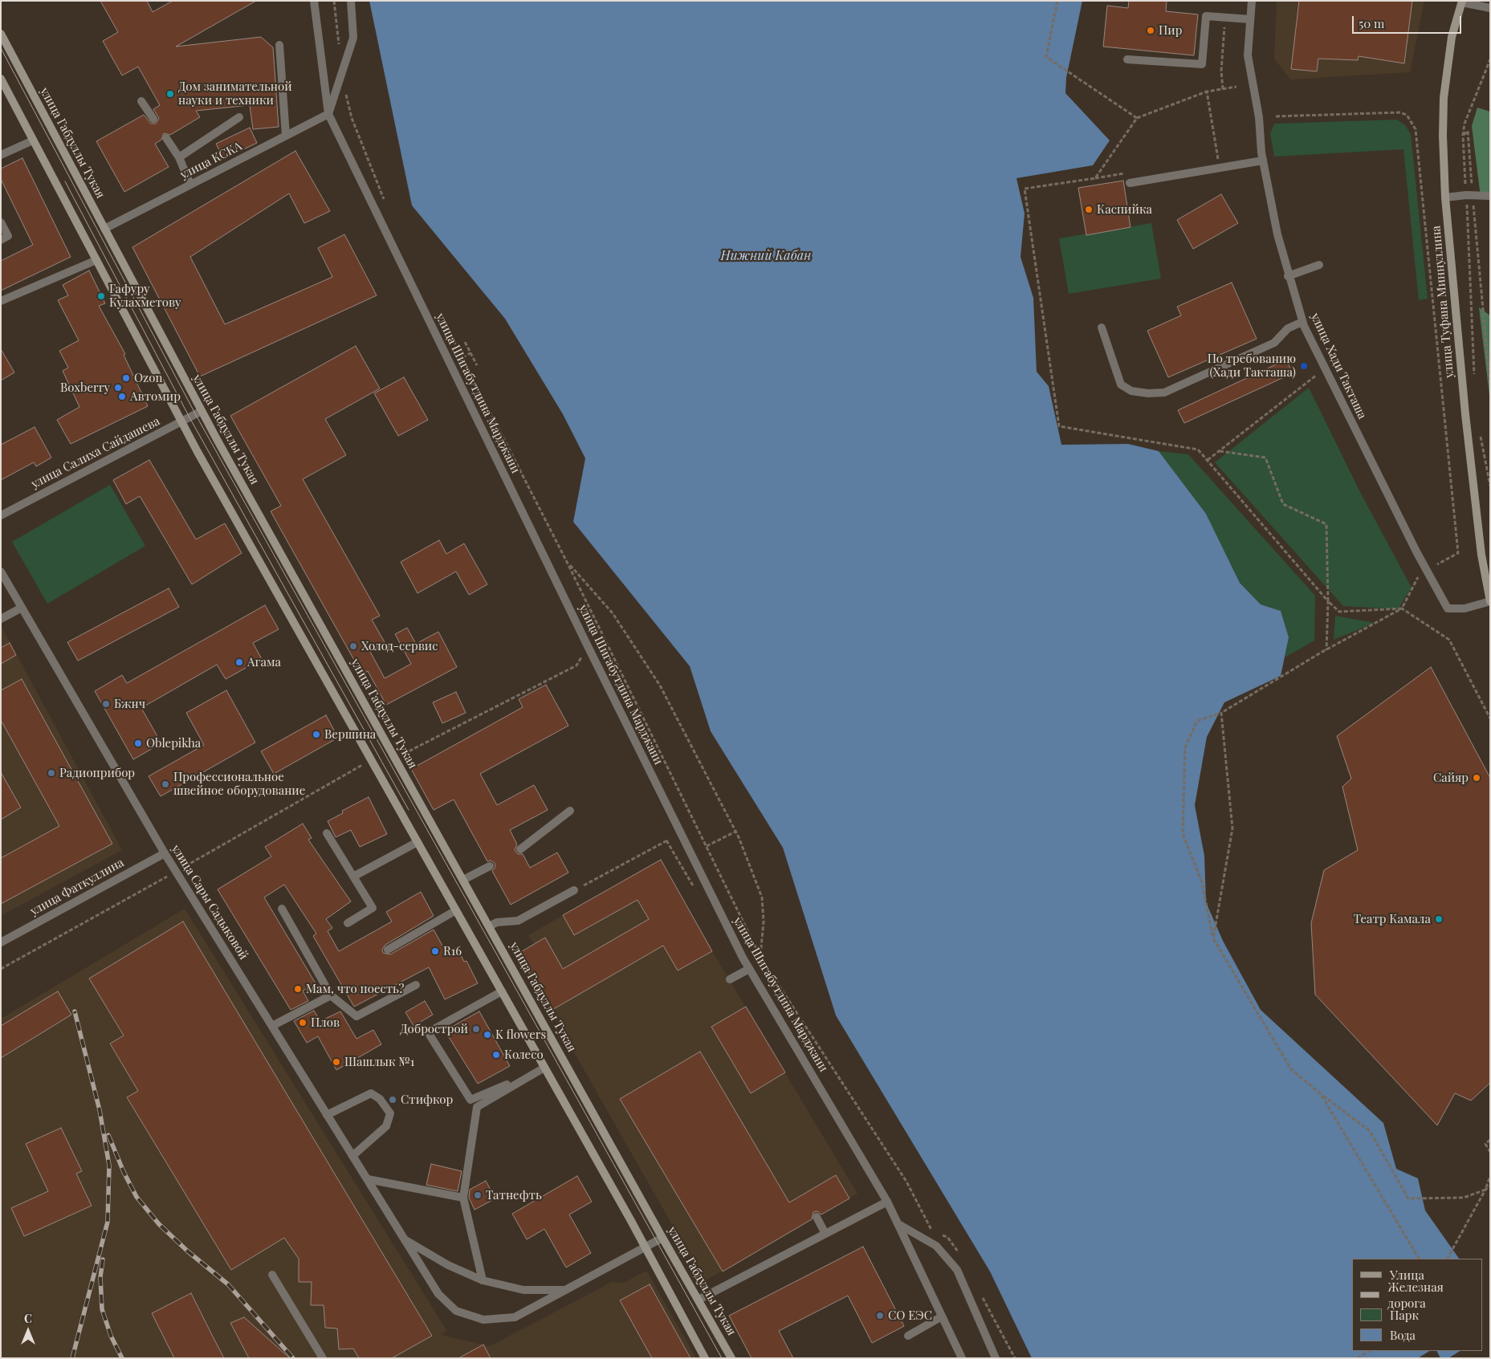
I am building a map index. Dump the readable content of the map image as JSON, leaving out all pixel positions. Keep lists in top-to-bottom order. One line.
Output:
{"streets":{"main road":["улица Габдуллы Тукая","улица Туфана Миннуллина"],"street":["улица КСКА","улица Хади Такташа","улица Шигабутдина Марджани","улица Салиха Сайдашева","улица Фаткуллина","улица Сары Садыковой"]},"crossings":[["улица Габдуллы Тукая","улица КСКА"],["улица Габдуллы Тукая","улица Салиха Сайдашева"],["улица Габдуллы Тукая","улица Сары Садыковой"],["улица КСКА","улица Шигабутдина Марджани"],["улица Туфана Миннуллина","улица Хади Такташа"],["улица Фаткуллина","улица Сары Садыковой"]],"water":["Нижний Кабан"],"places":["Пир","Дом занимательной науки и техники","Каспийка","Гафуру Кулахметову","По требованию (Хади Такташа)","Ozon","Boxberry","Автомир","Холод-сервис","Агама","Бжнч","Вершина","Oblepikha","Радиоприбор","Сайяр","Профессиональное швейное оборудование","Театр Камала","R16","Мам, что поесть?","Плов","Добрострой","K flowers","Колесо","Шашлык №1","Стифкор","Татнефть","СО ЕЭС"],"legend":["Улица","Железная дорога","Парк","Вода"],"scale_bar":"50 m","north":"top"}
